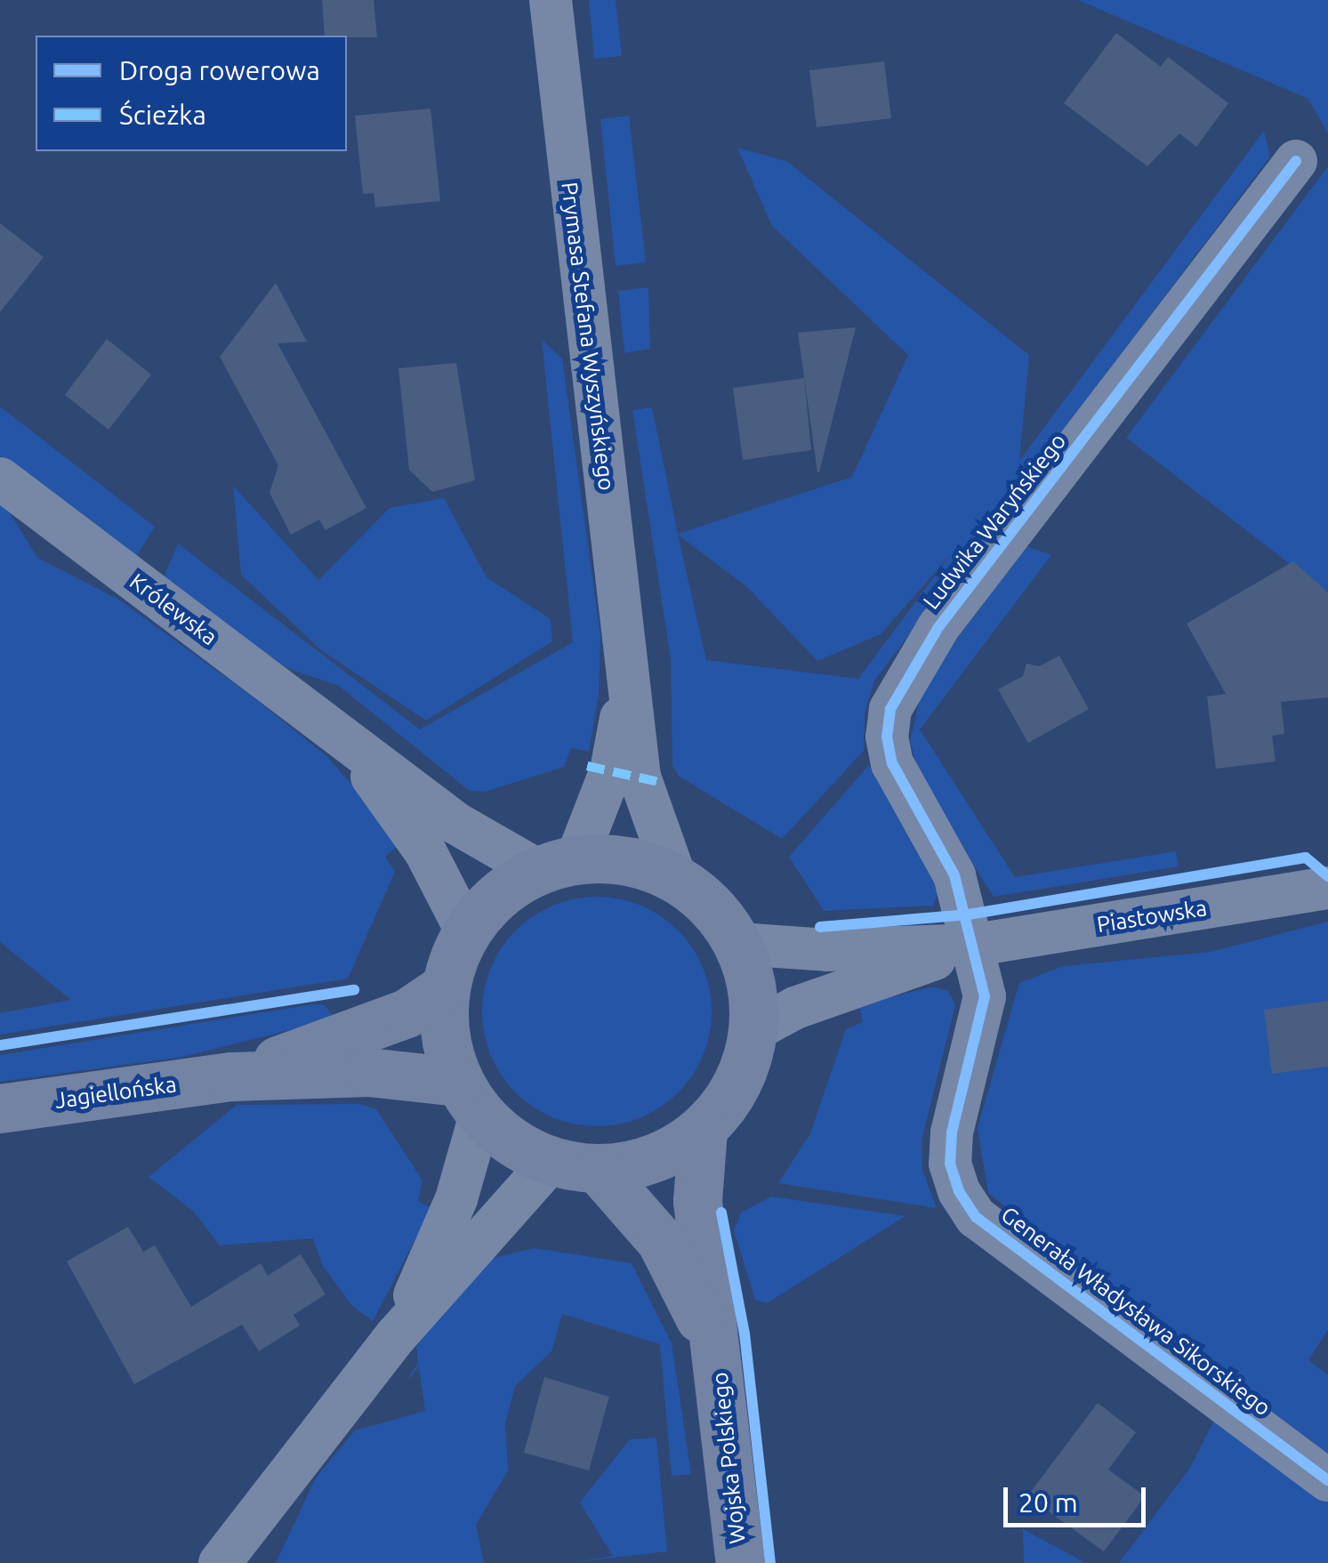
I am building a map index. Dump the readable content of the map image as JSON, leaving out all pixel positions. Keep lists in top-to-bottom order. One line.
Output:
{"streets":{"street":["Prymasa Stefana Wyszyńskiego","Ludwika Waryńskiego","Królewska","Piastowska","Jagiellońska","Generała Władysława Sikorskiego","Wojska Polskiego"]},"crossings":[["Prymasa Stefana Wyszyńskiego","Królewska"],["Prymasa Stefana Wyszyńskiego","Piastowska"],["Prymasa Stefana Wyszyńskiego","Jagiellońska"],["Prymasa Stefana Wyszyńskiego","Wojska Polskiego"],["Ludwika Waryńskiego","Piastowska"],["Ludwika Waryńskiego","Generała Władysława Sikorskiego"],["Królewska","Piastowska"],["Królewska","Jagiellońska"],["Królewska","Wojska Polskiego"],["Piastowska","Jagiellońska"],["Piastowska","Generała Władysława Sikorskiego"],["Piastowska","Wojska Polskiego"],["Jagiellońska","Wojska Polskiego"]],"legend":["Droga rowerowa","Ścieżka"],"scale_bar":"20 m"}
